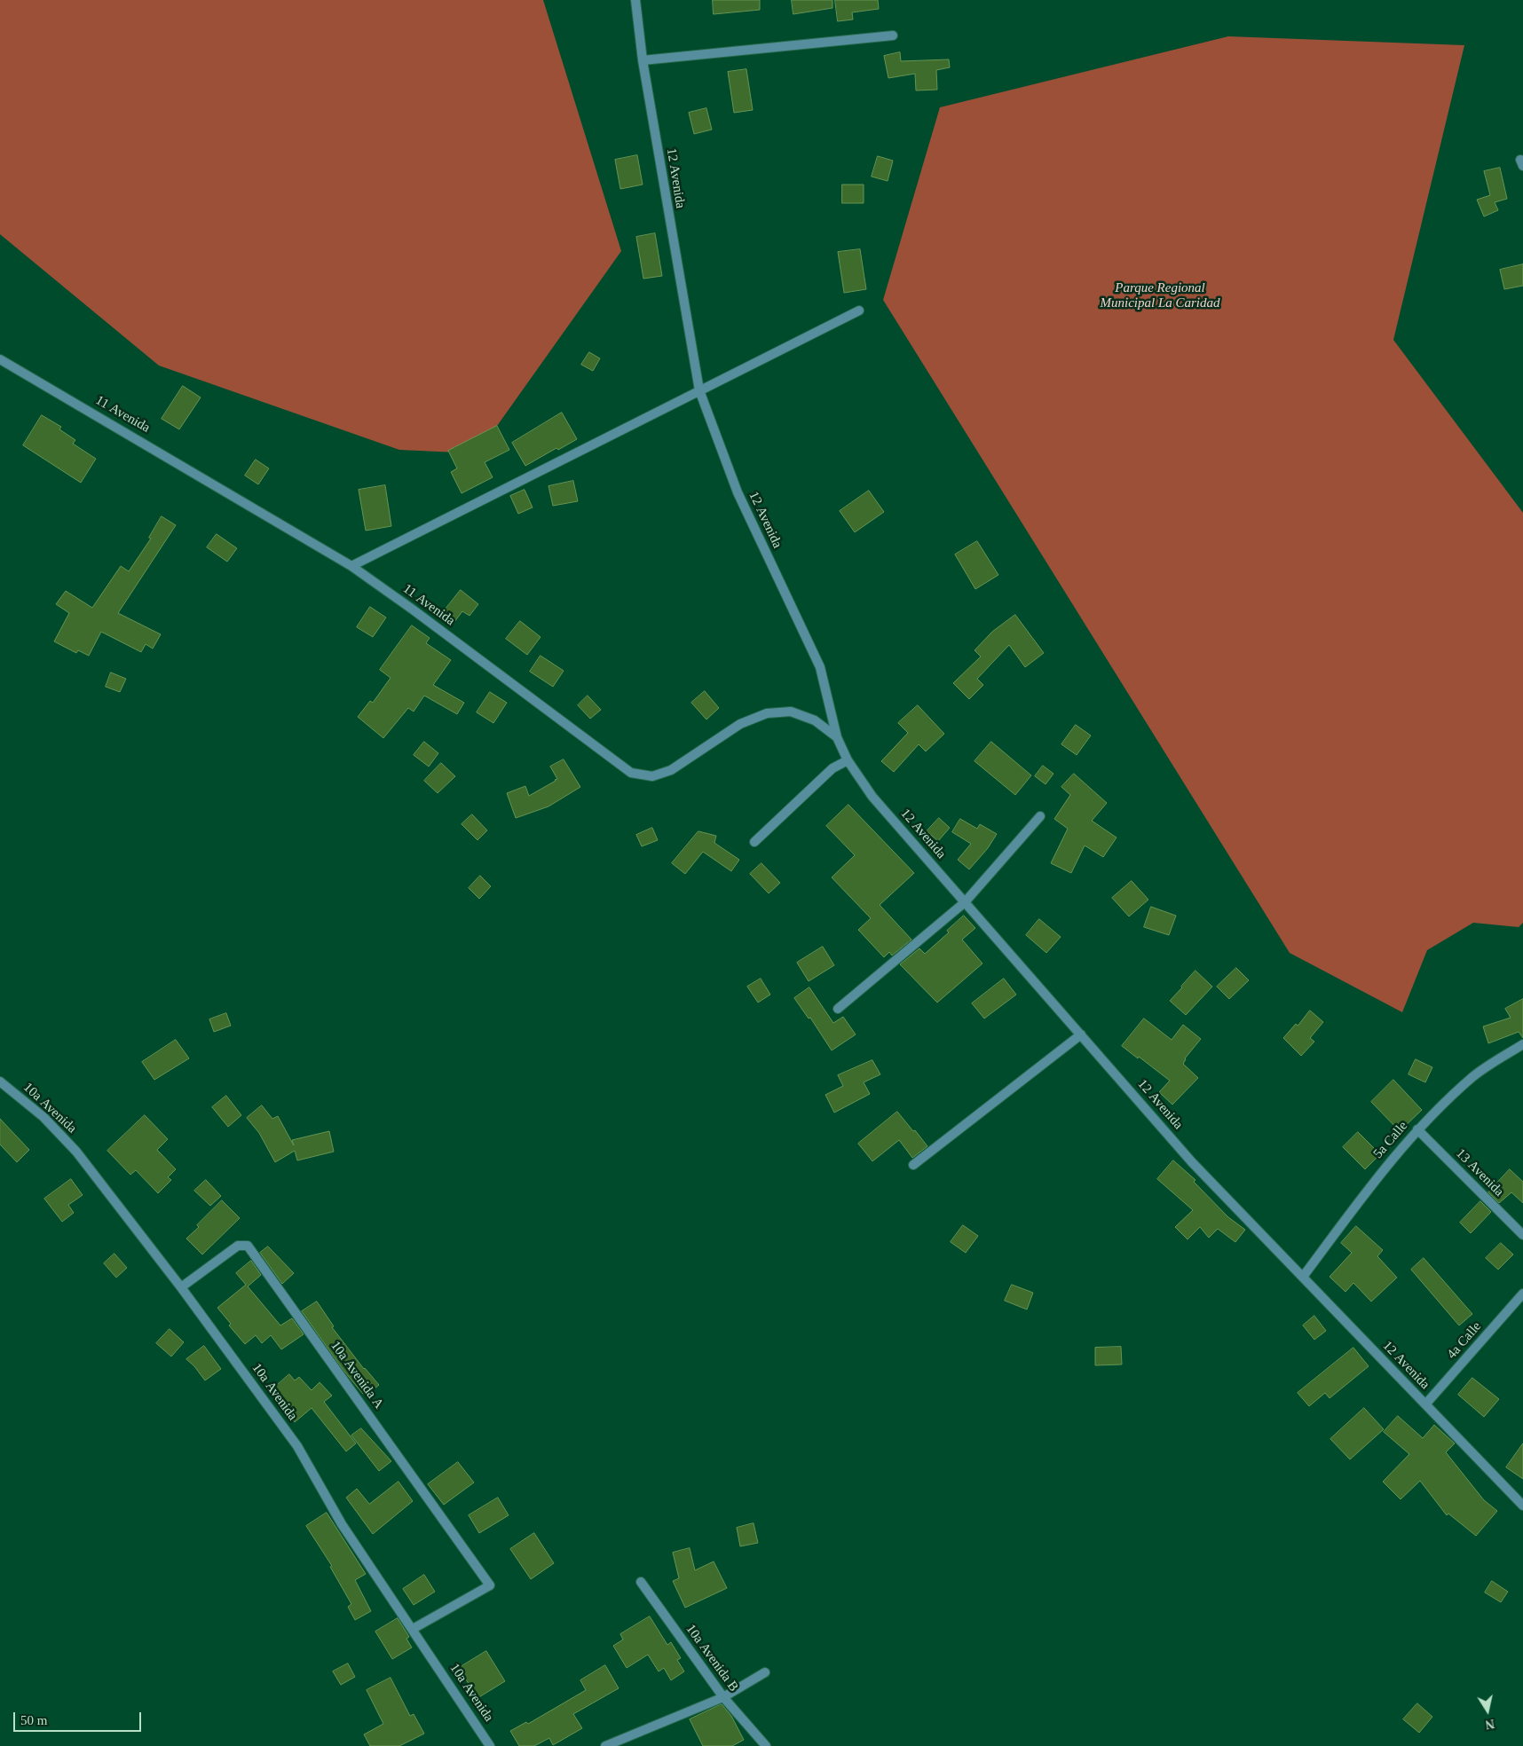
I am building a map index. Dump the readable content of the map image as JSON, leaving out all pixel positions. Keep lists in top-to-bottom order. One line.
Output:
{"streets":{"street":["12 Avenida","11 Avenida","10a Avenida","5a Calle","13 Avenida","4a Calle","10a Avenida A","10a Avenida B"]},"crossings":[["12 Avenida","11 Avenida"],["12 Avenida","5a Calle"],["12 Avenida","4a Calle"],["10a Avenida","10a Avenida A"],["5a Calle","13 Avenida"]],"parks":["Parque Regional Municipal La Caridad"],"scale_bar":"50 m","north":"bottom"}
